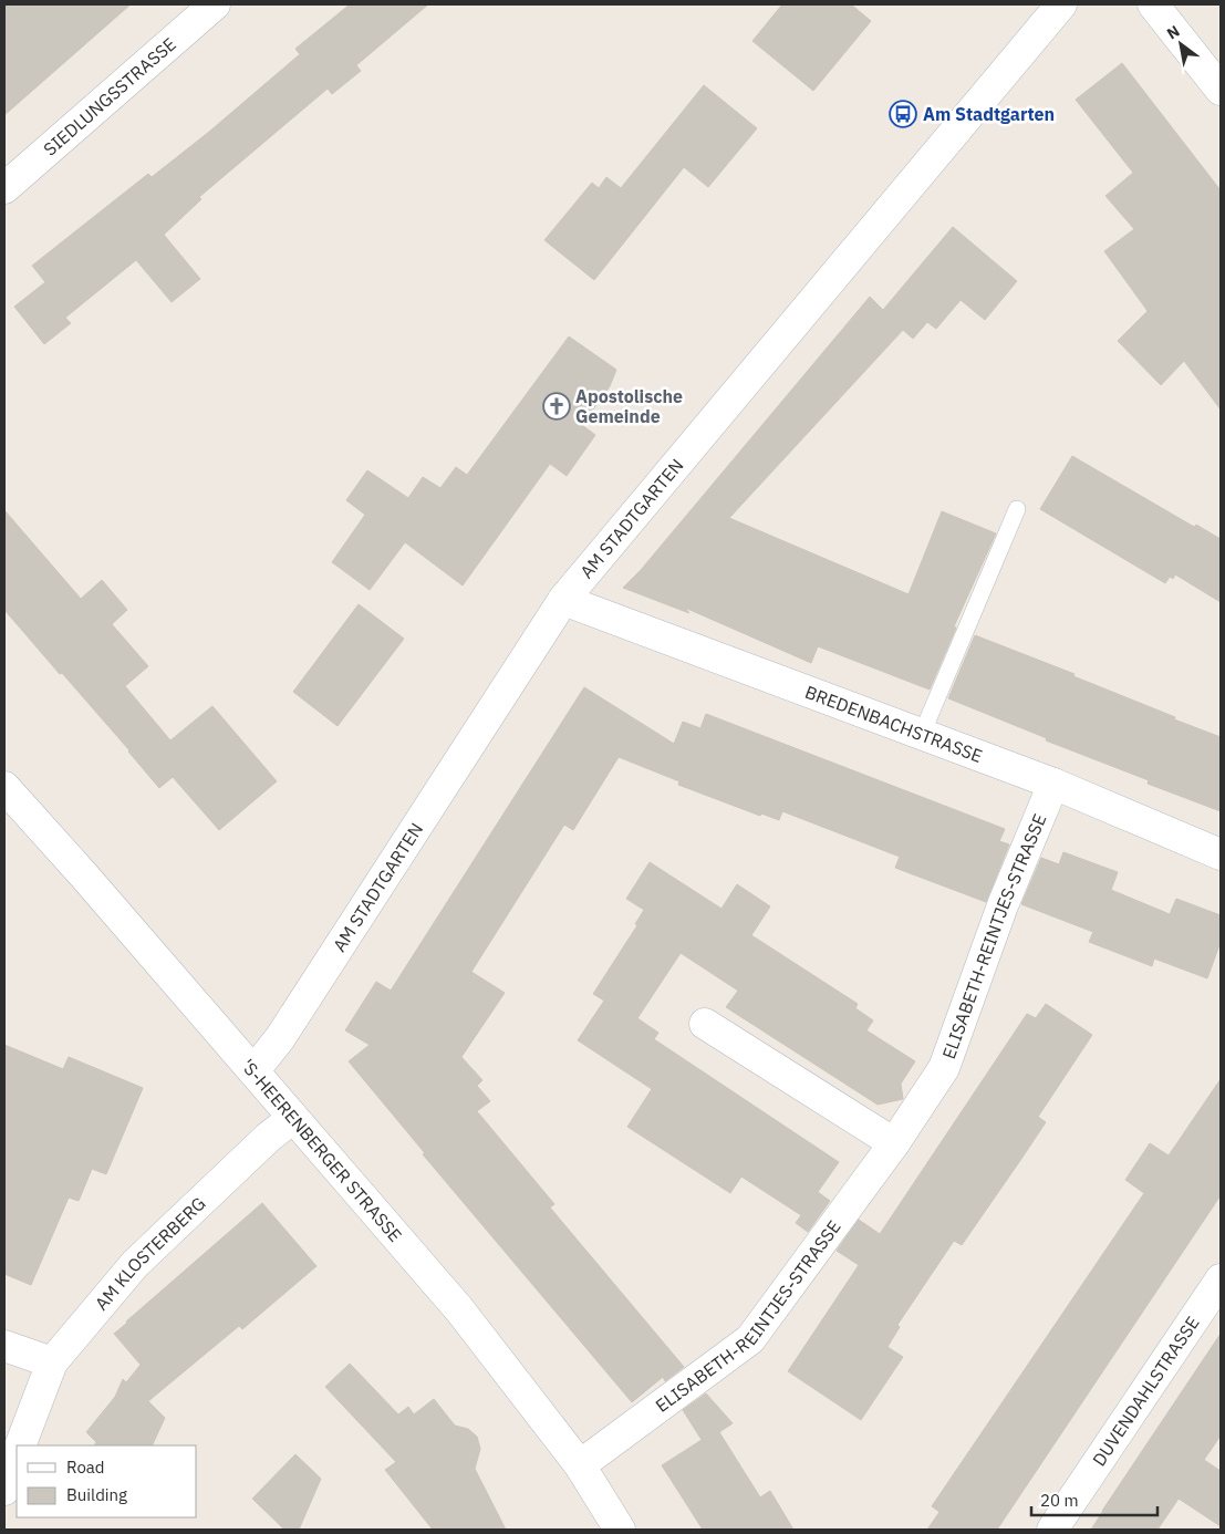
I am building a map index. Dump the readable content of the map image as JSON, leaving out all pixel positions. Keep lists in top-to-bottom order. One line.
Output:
{"streets":{"street":["SIEDLUNGSSTRASSE","AM STADTGARTEN","BREDENBACHSTRASSE","ELISABETH-REINTJES-STRASSE","'S-HEERENBERGER STRASSE","AM KLOSTERBERG","DUVENDAHLSTRASSE"]},"crossings":[["AM STADTGARTEN","BREDENBACHSTRASSE"],["AM STADTGARTEN","'S-HEERENBERGER STRASSE"],["BREDENBACHSTRASSE","ELISABETH-REINTJES-STRASSE"],["ELISABETH-REINTJES-STRASSE","'S-HEERENBERGER STRASSE"],["'S-HEERENBERGER STRASSE","AM KLOSTERBERG"]],"places":{"bus stop":["Am Stadtgarten"],"church":["Apostolische Gemeinde"]},"legend":["Road","Building"],"scale_bar":"20 m","north":"top left"}
